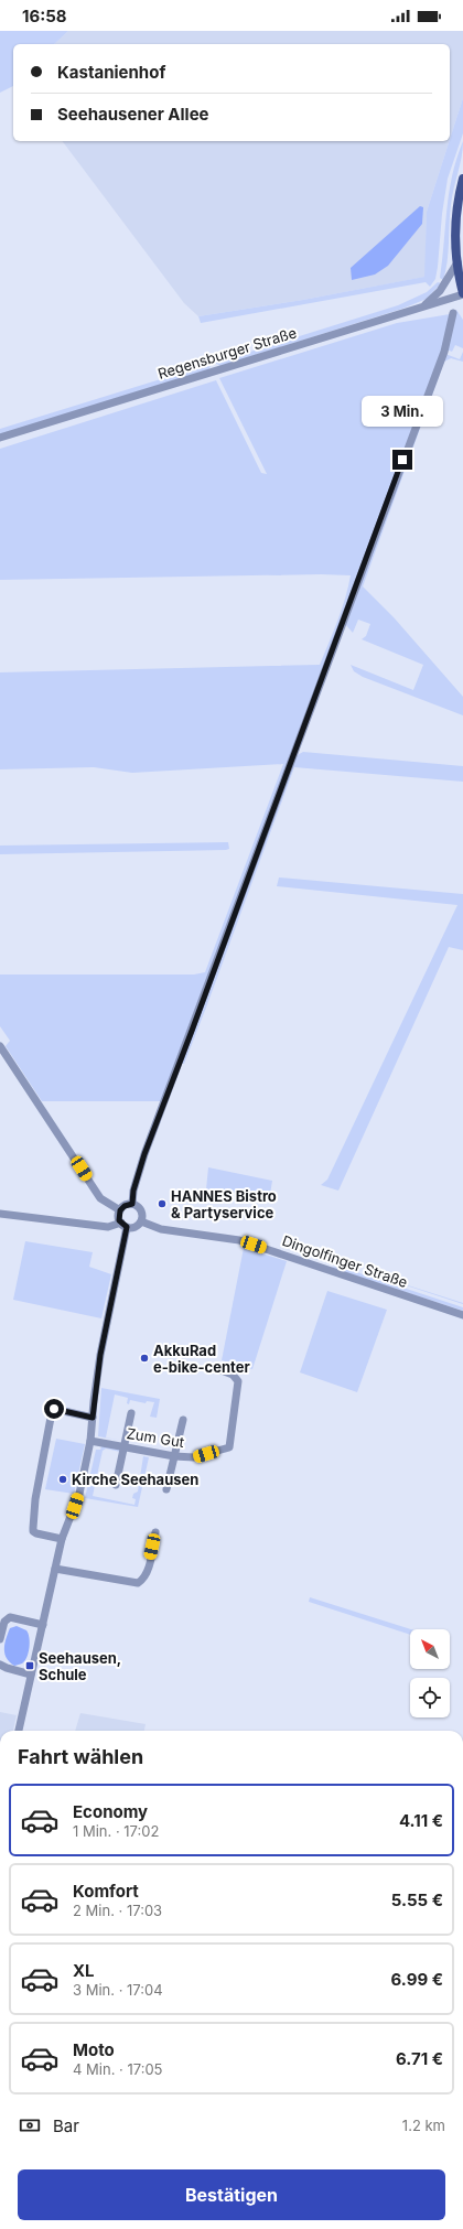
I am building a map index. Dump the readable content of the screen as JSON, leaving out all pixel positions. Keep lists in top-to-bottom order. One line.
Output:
{"streets":{"street":["Regensburger Straße","Dingolfinger Straße","Zum Gut"]},"places":{"other":["HANNES Bistro & Partyservice","AkkuRad e-bike-center","Kirche Seehausen"],"transit":["Seehausen, Schule"]},"north":"top left","page":{"status":"16:58","banner":["Kastanienhof","Seehausener Allee"],"bubble":"3 Min.","heading":"Fahrt wählen","list":[{"name":"Economy","note":"1 Min. · 17:02","value":"4.11 €"},{"name":"Komfort","note":"2 Min. · 17:03","value":"5.55 €"},{"name":"XL","note":"3 Min. · 17:04","value":"6.99 €"},{"name":"Moto","note":"4 Min. · 17:05","value":"6.71 €"}],"pay":["Bar","1.2 km"],"buttons":"Bestätigen"}}
